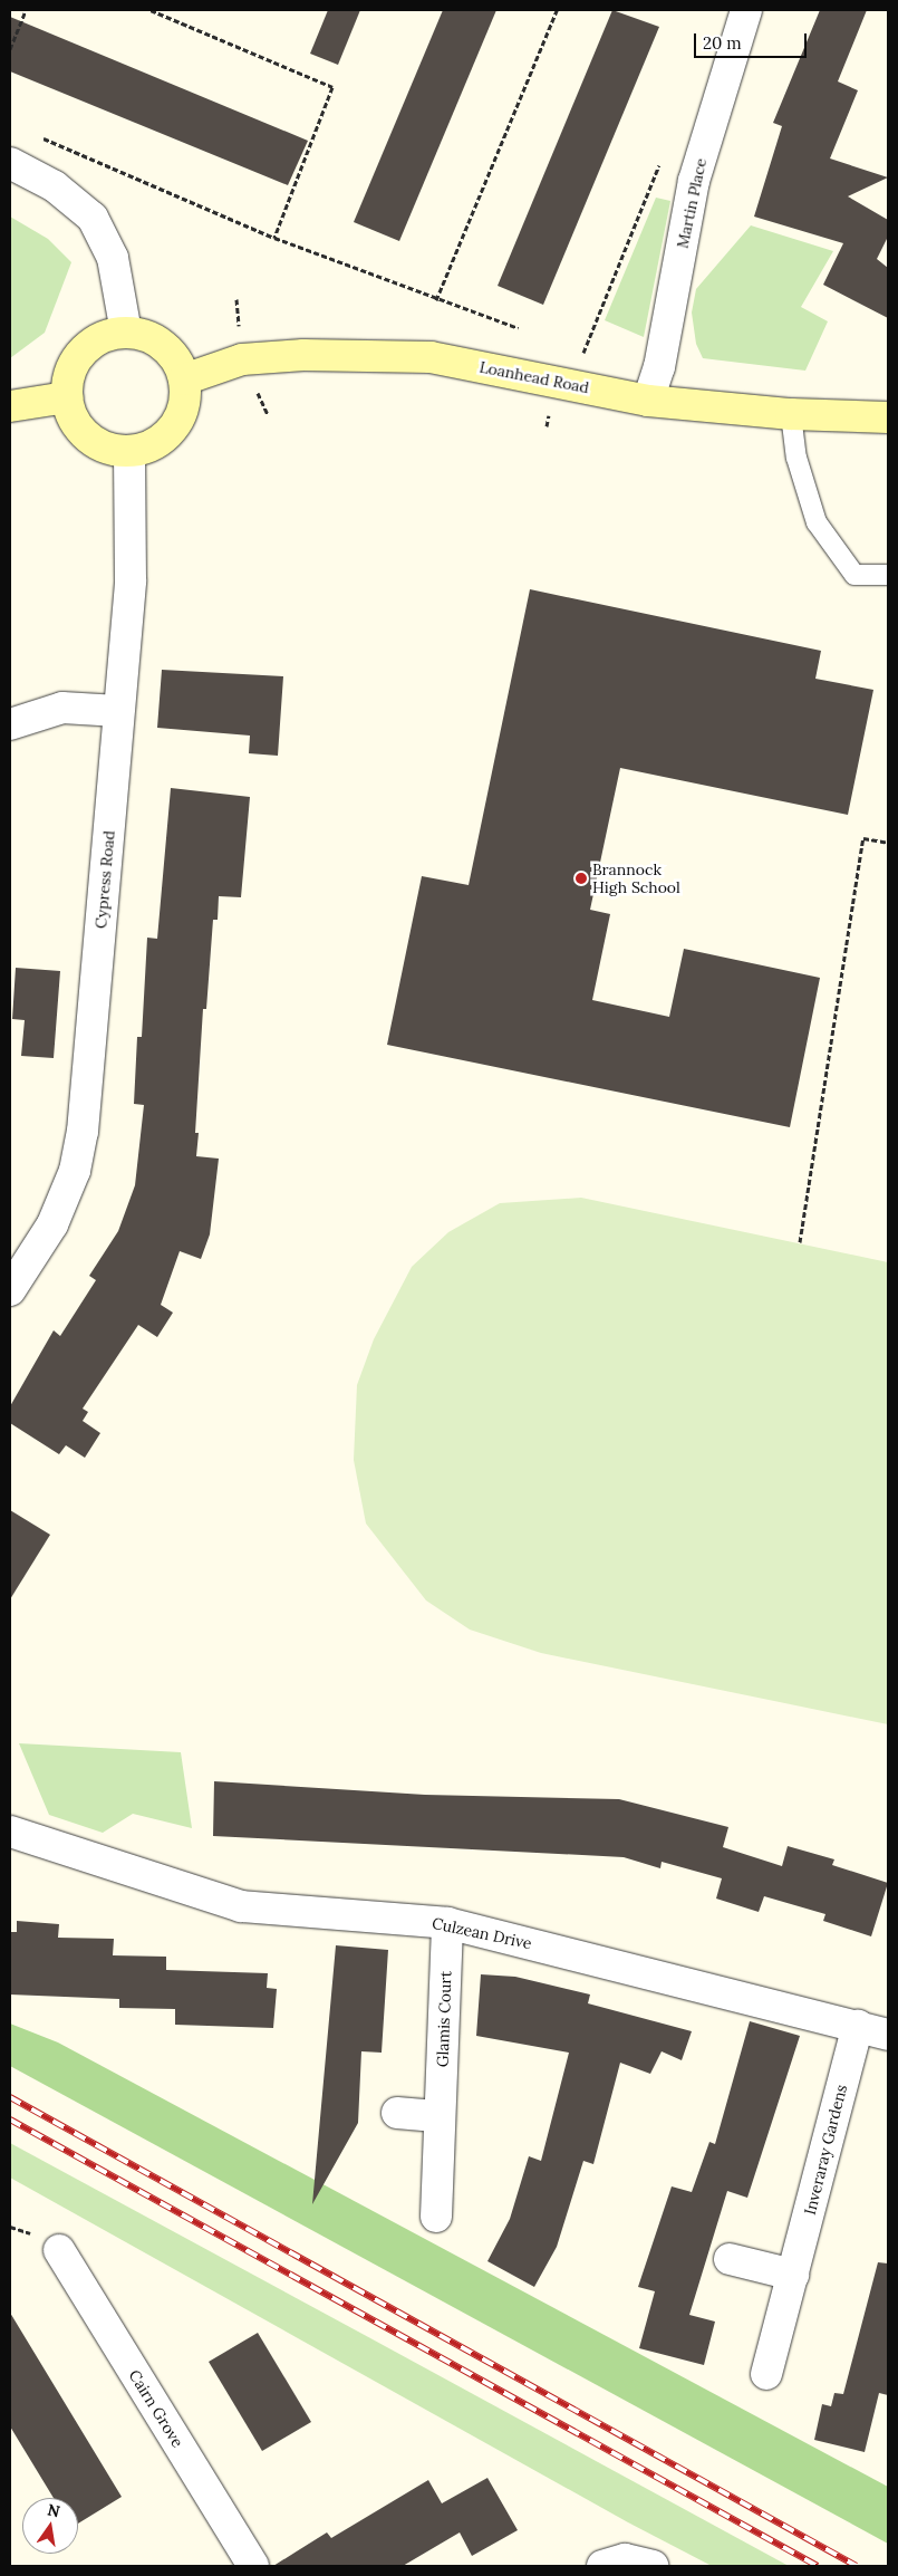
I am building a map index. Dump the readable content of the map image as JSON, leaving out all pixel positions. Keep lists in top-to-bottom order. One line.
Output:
{"streets":{"street":["Martin Place","Loanhead Road","Cypress Road","Culzean Drive","Glamis Court","Inveraray Gardens","Cairn Grove"]},"crossings":[["Martin Place","Loanhead Road"],["Loanhead Road","Cypress Road"],["Culzean Drive","Glamis Court"],["Culzean Drive","Inveraray Gardens"]],"places":["Brannock High School"],"scale_bar":"20 m","north":"top"}
